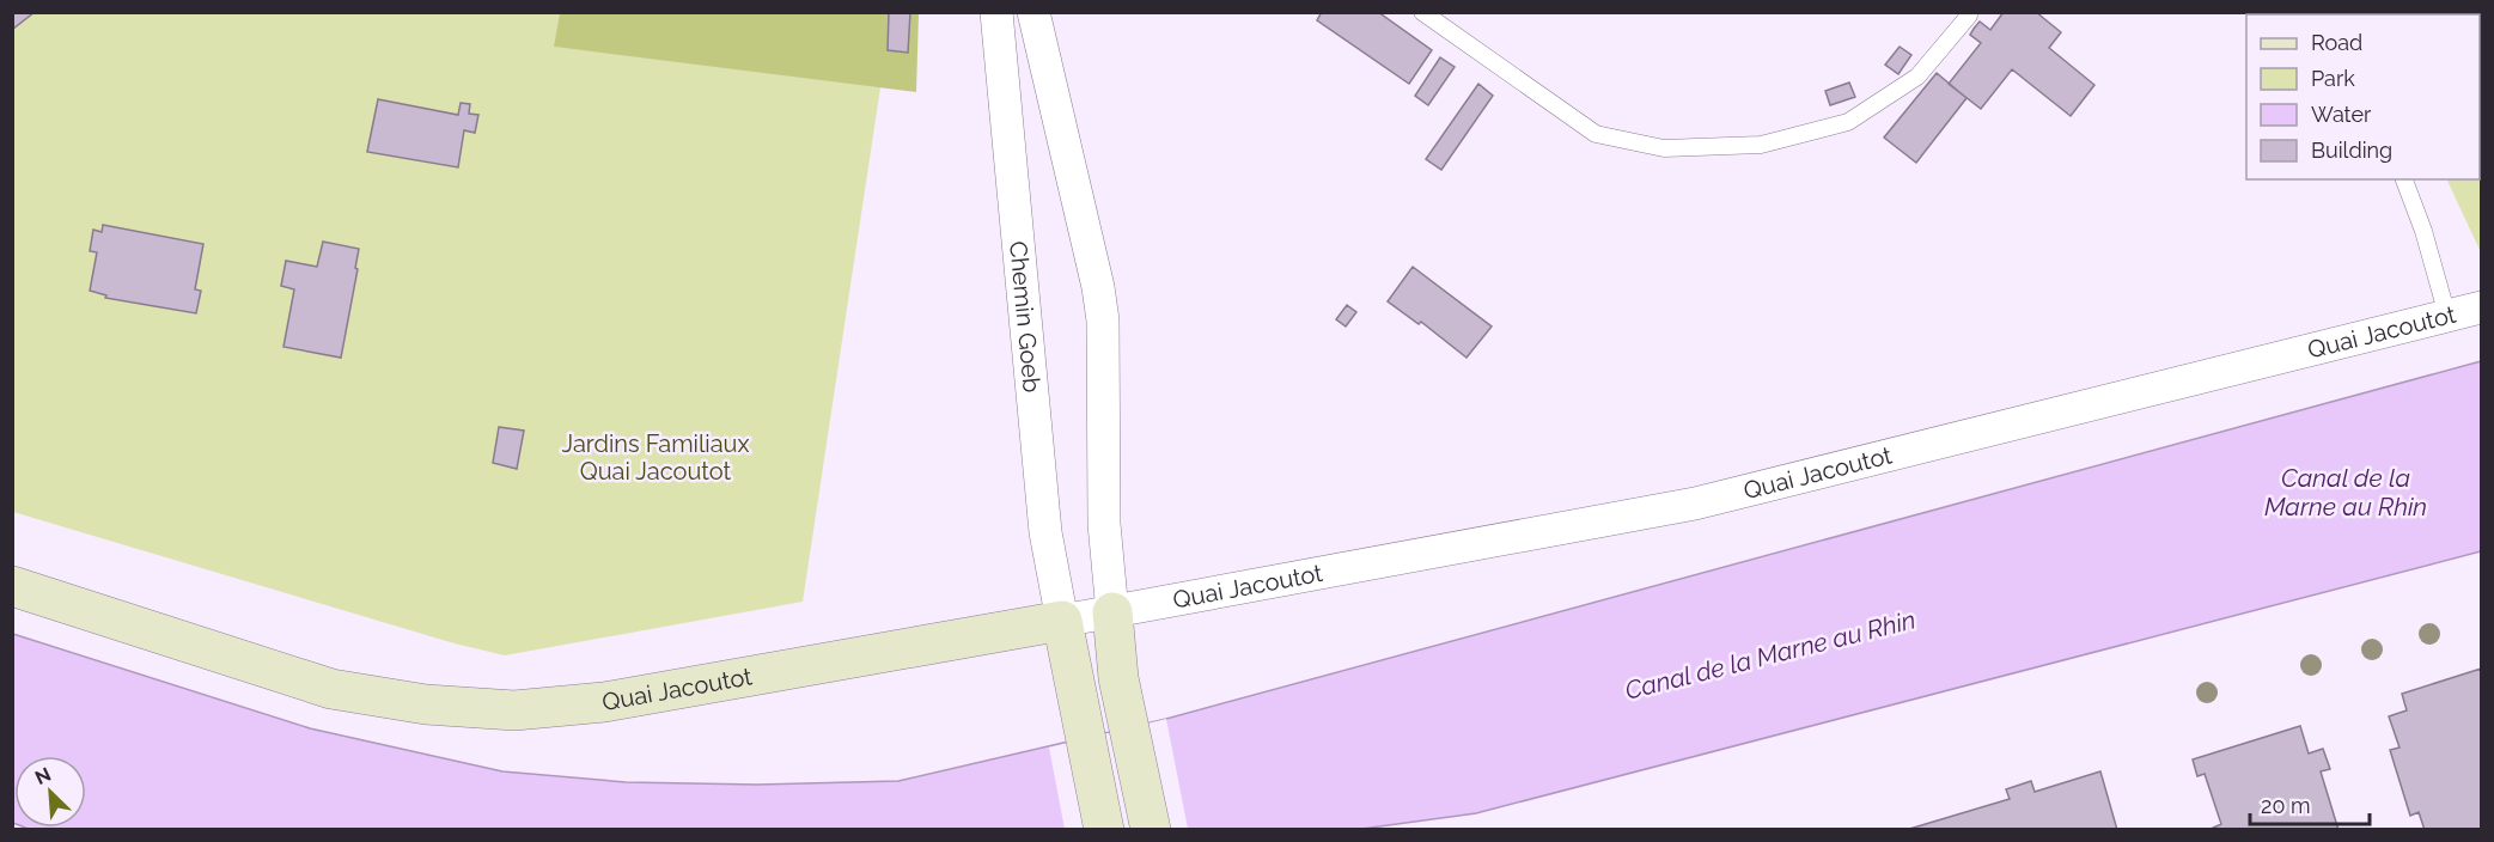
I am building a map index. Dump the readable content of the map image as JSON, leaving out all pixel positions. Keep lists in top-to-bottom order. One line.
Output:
{"streets":{"main road":["Quai Jacoutot"],"street":["Chemin Goeb"]},"crossings":[["Chemin Goeb","Quai Jacoutot"]],"water":["Canal de la Marne au Rhin"],"parks":["Jardins Familiaux Quai Jacoutot"],"legend":["Road","Park","Water","Building"],"scale_bar":"20 m","north":"top left"}
